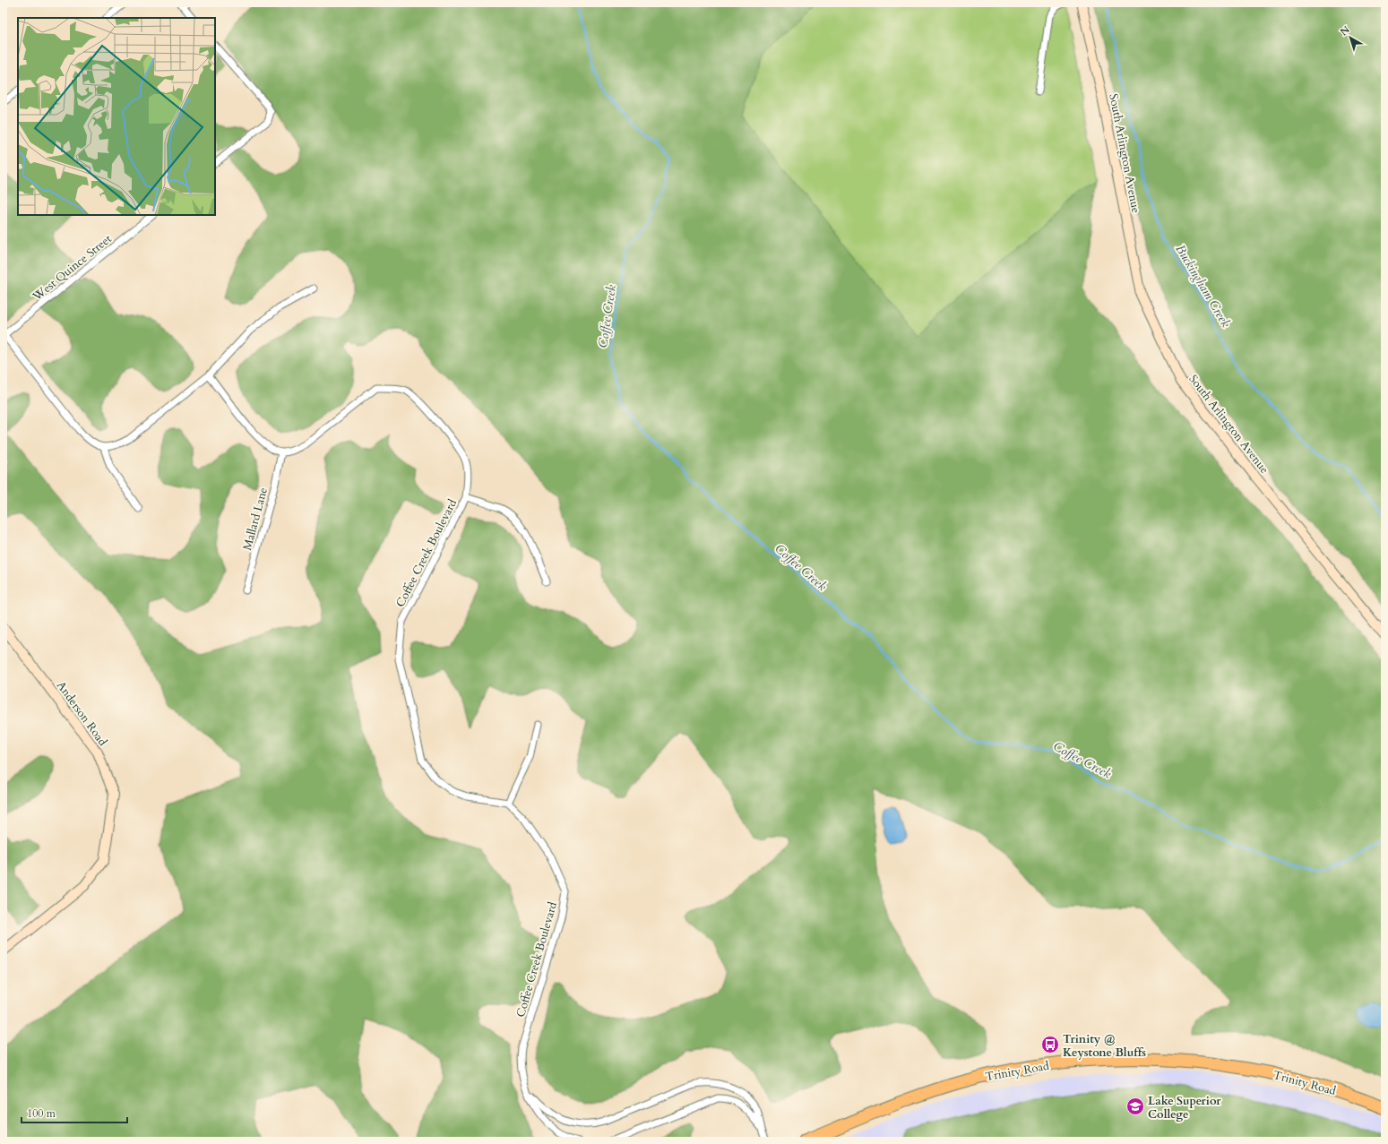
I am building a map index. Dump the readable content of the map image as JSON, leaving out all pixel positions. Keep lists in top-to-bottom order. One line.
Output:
{"streets":{"highway":["Trinity Road"],"main road":["South Arlington Avenue","Anderson Road"],"street":["West Quince Street","Mallard Lane","Coffee Creek Boulevard"]},"crossings":[["Mallard Lane","Coffee Creek Boulevard"]],"water":["Buckingham Creek","Coffee Creek"],"places":{"bus stop":["Trinity @ Keystone Bluffs"],"school or university":["Lake Superior College"]},"scale_bar":"100 m","north":"top left"}
